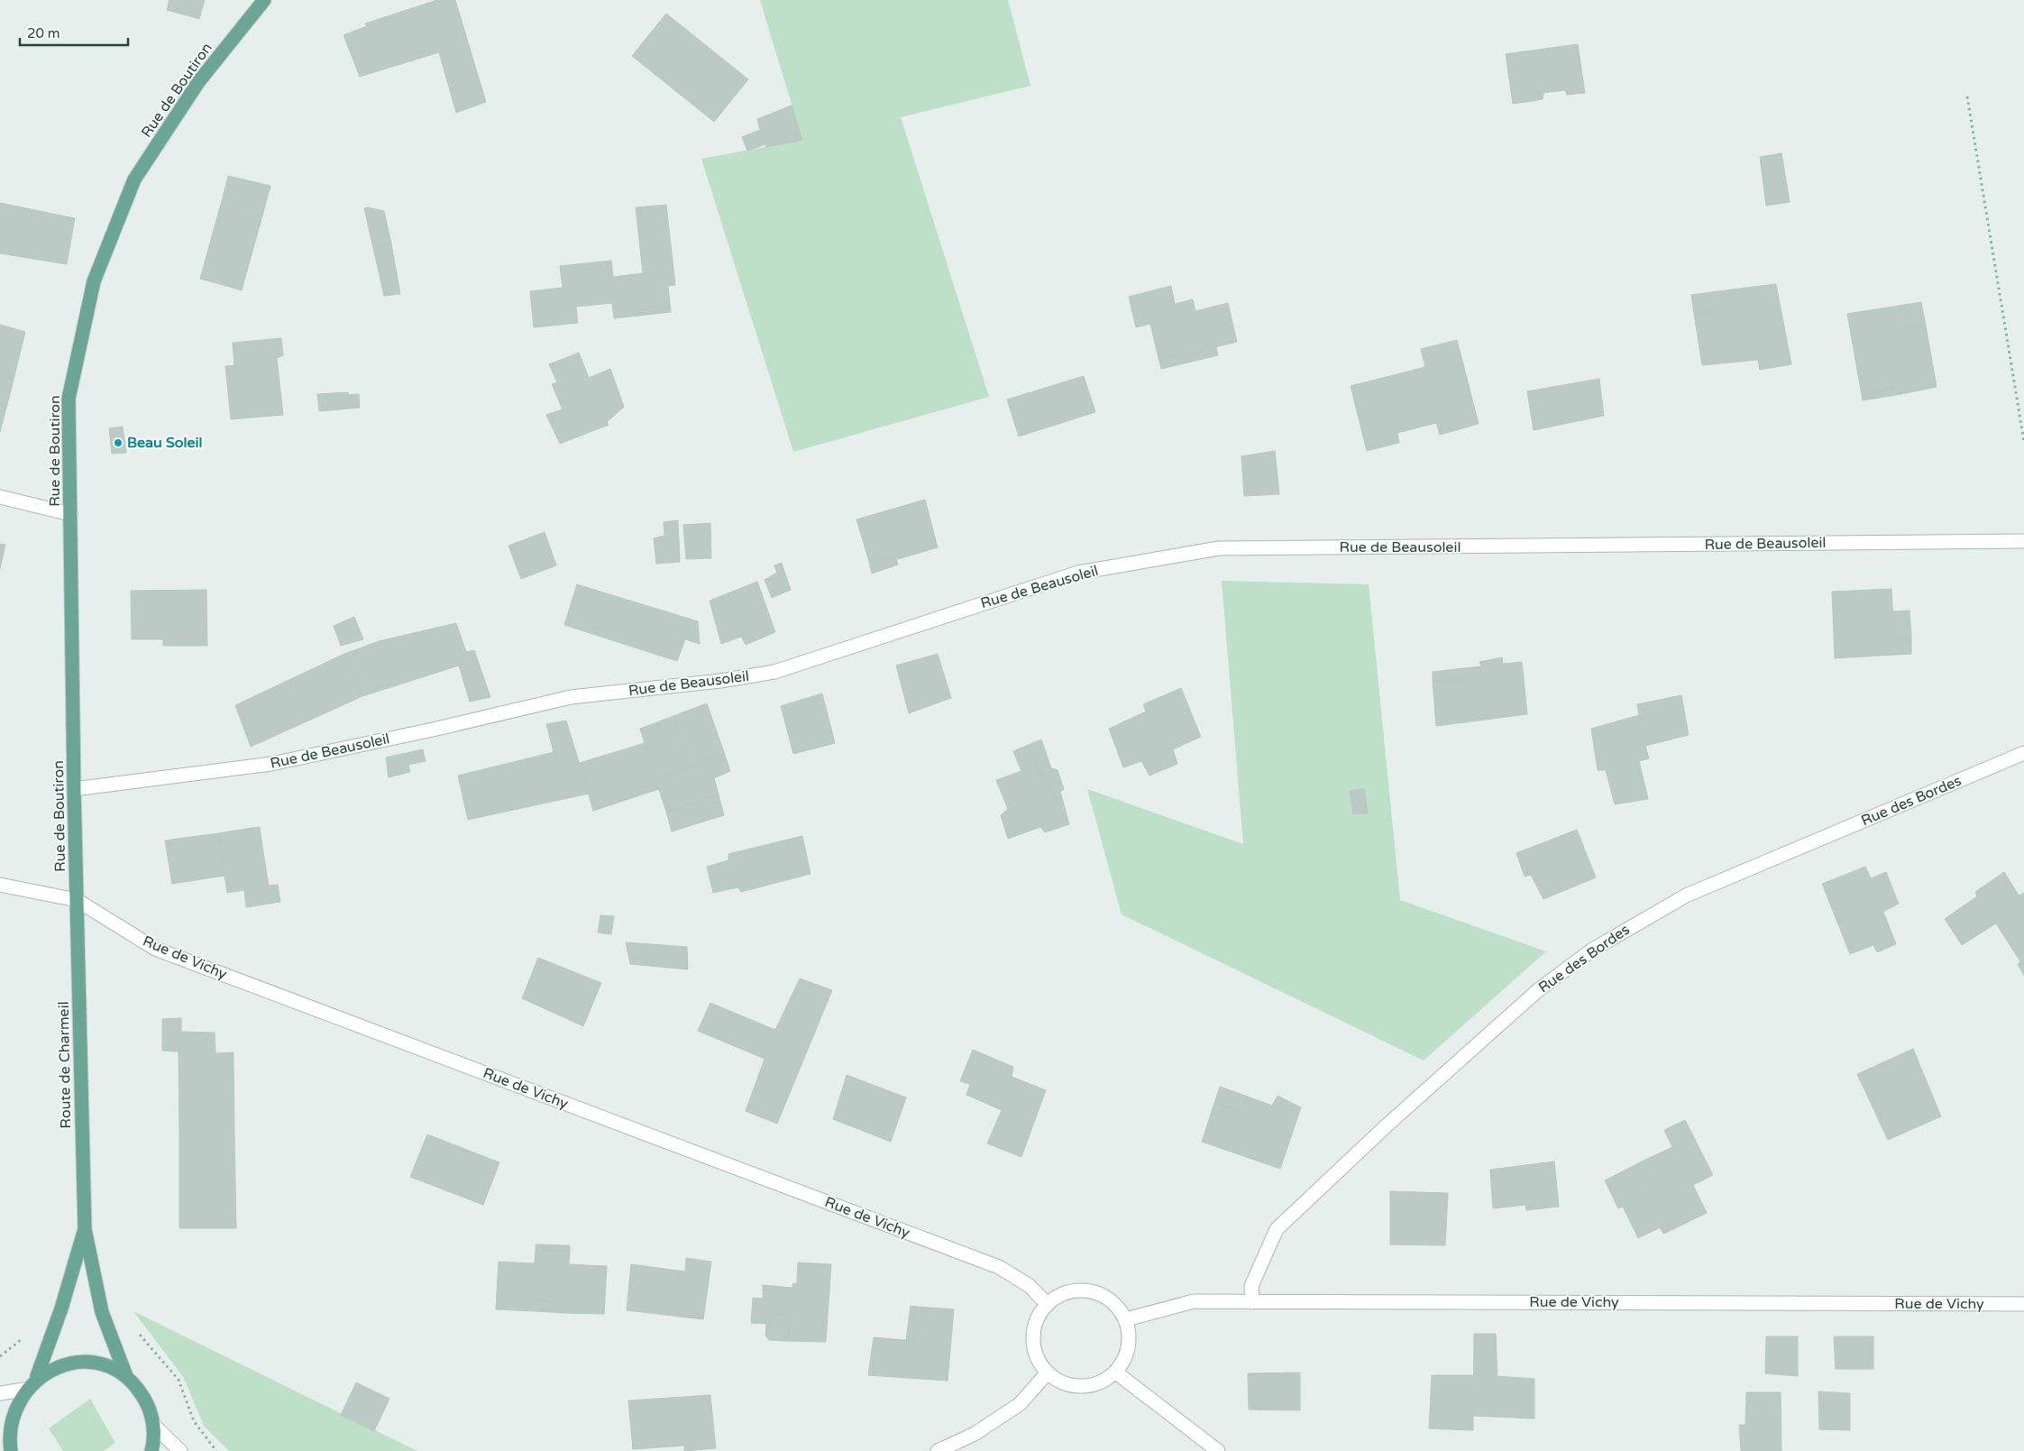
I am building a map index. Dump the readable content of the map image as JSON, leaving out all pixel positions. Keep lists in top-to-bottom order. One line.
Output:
{"streets":{"main road":["Rue de Boutiron","Route de Charmeil"],"street":["Rue de Beausoleil","Rue des Bordes","Rue de Vichy"]},"crossings":[["Rue de Boutiron","Rue de Beausoleil"],["Rue de Boutiron","Rue de Vichy"],["Rue de Boutiron","Route de Charmeil"],["Rue des Bordes","Rue de Vichy"],["Rue de Vichy","Route de Charmeil"]],"places":["Beau Soleil"],"scale_bar":"20 m"}
